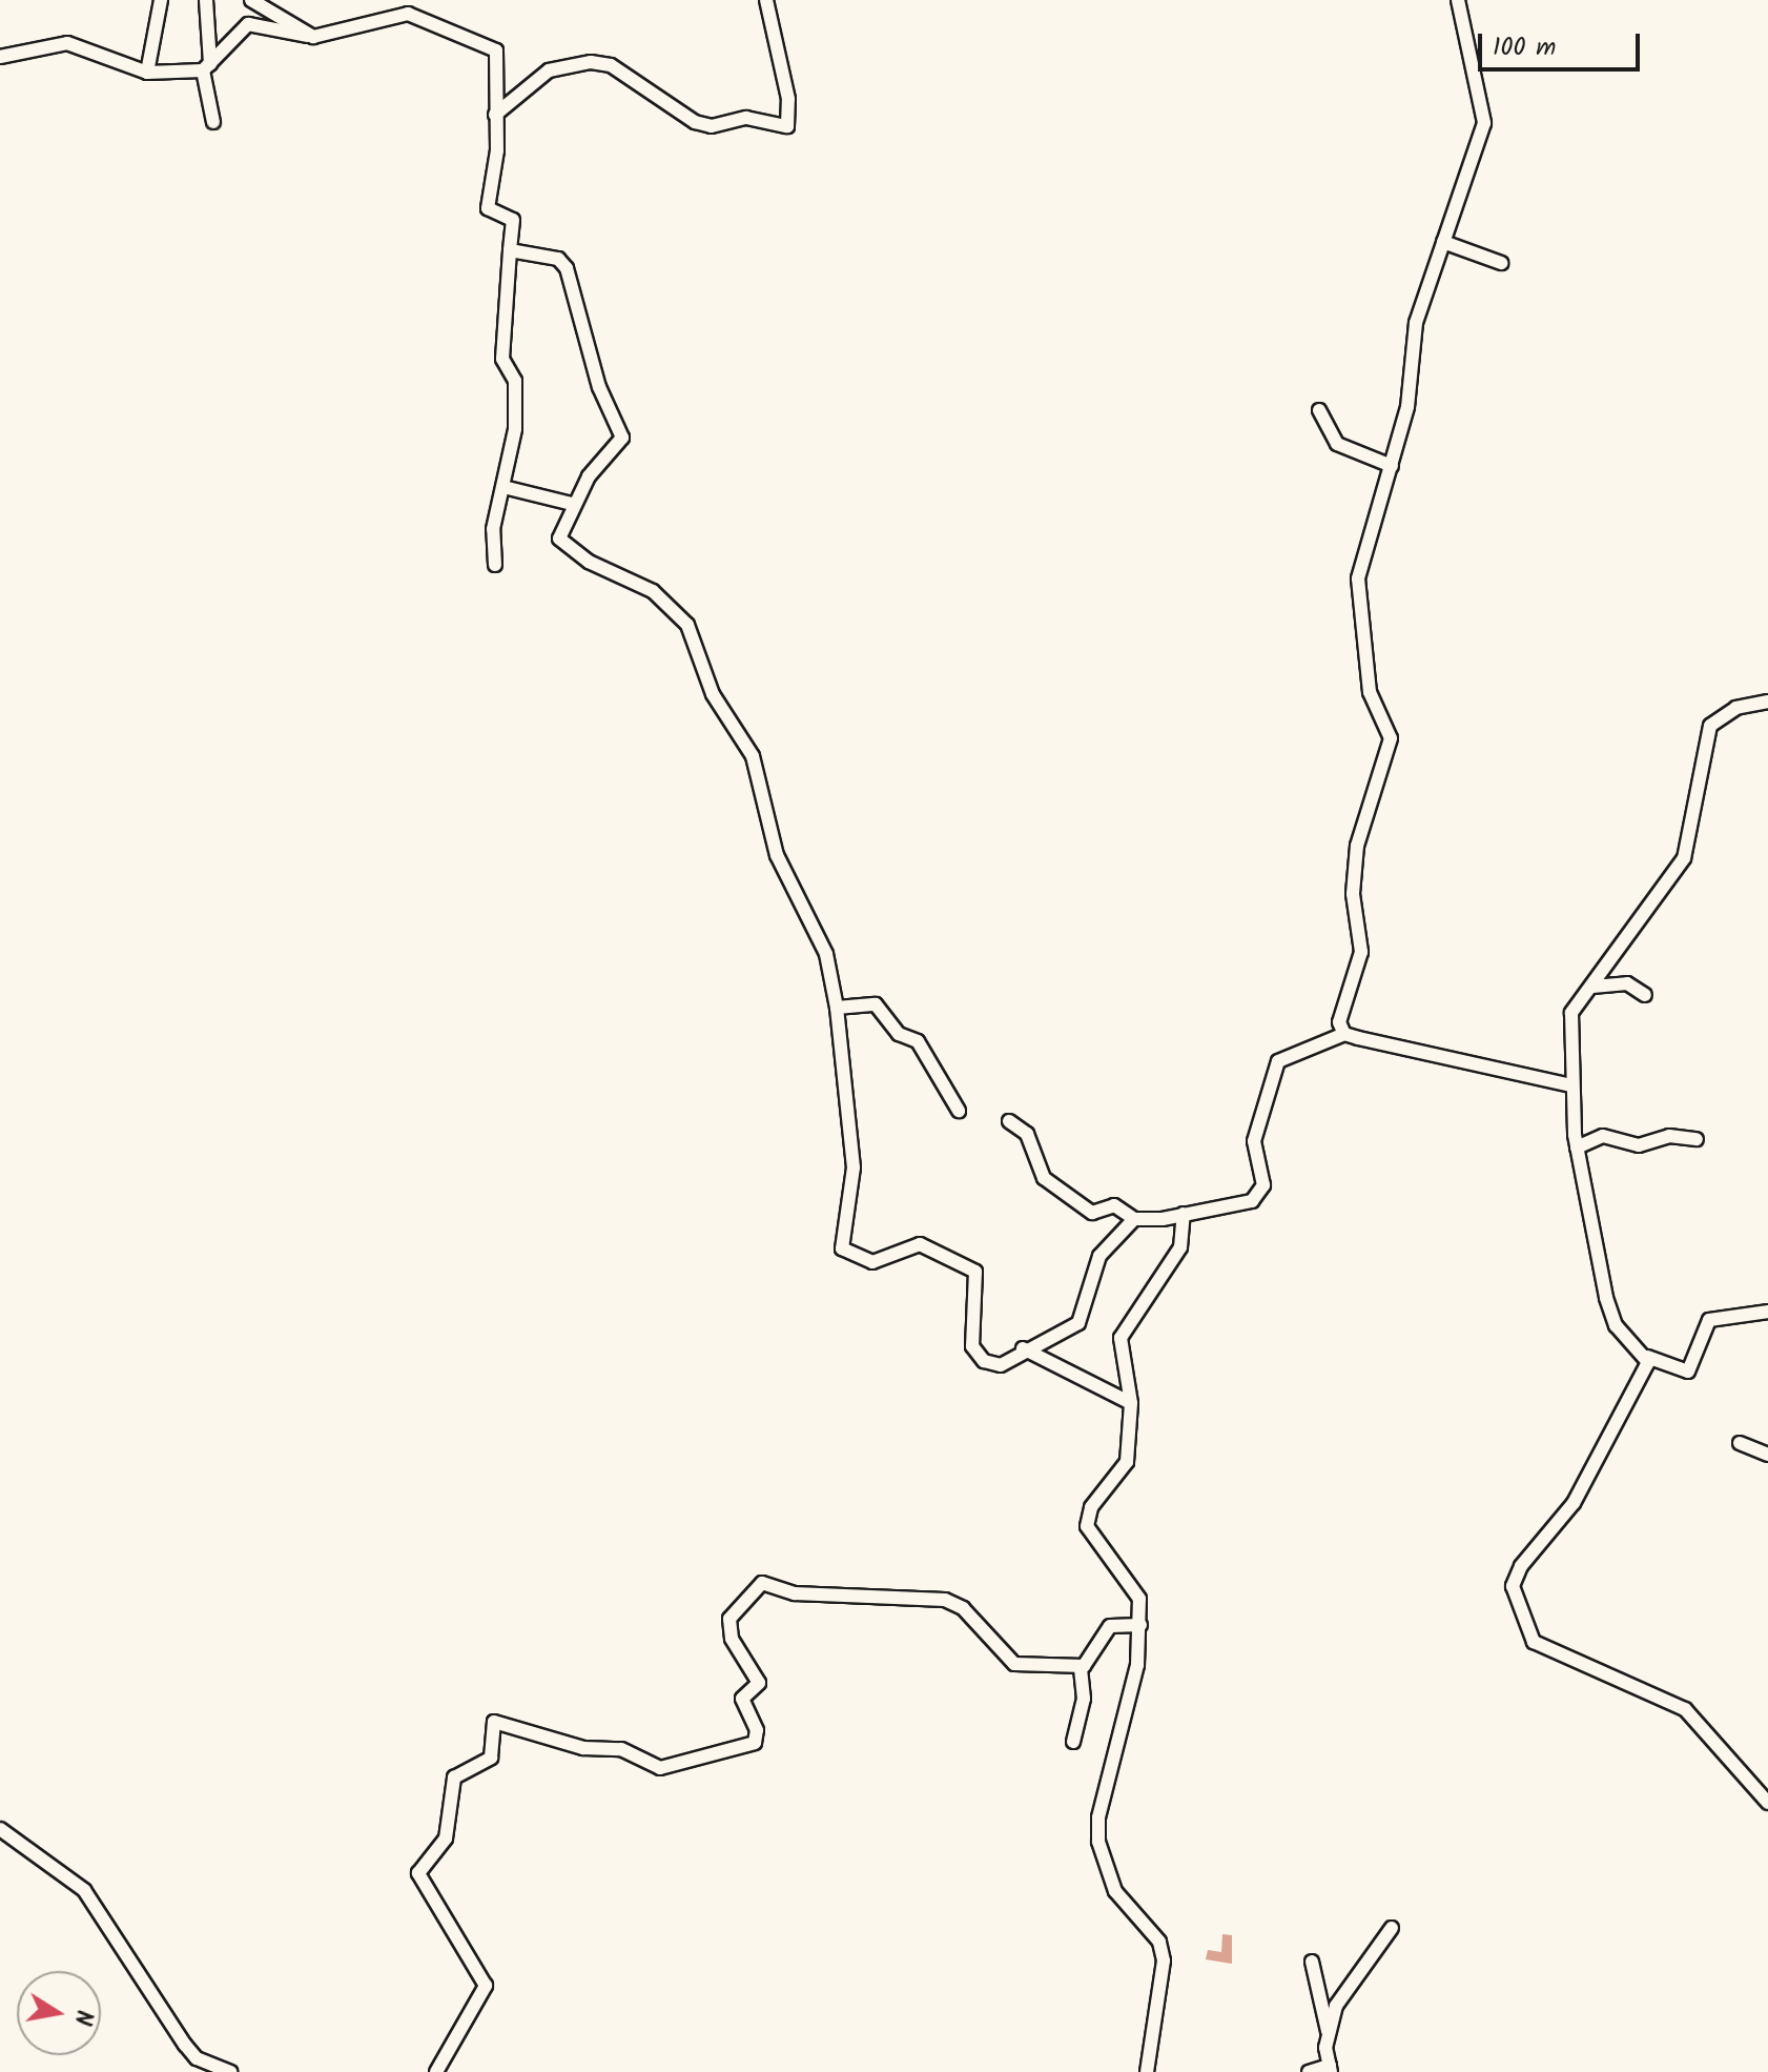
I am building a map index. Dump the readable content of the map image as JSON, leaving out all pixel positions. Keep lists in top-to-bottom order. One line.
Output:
{"scale_bar":"100 m","north":"right"}
